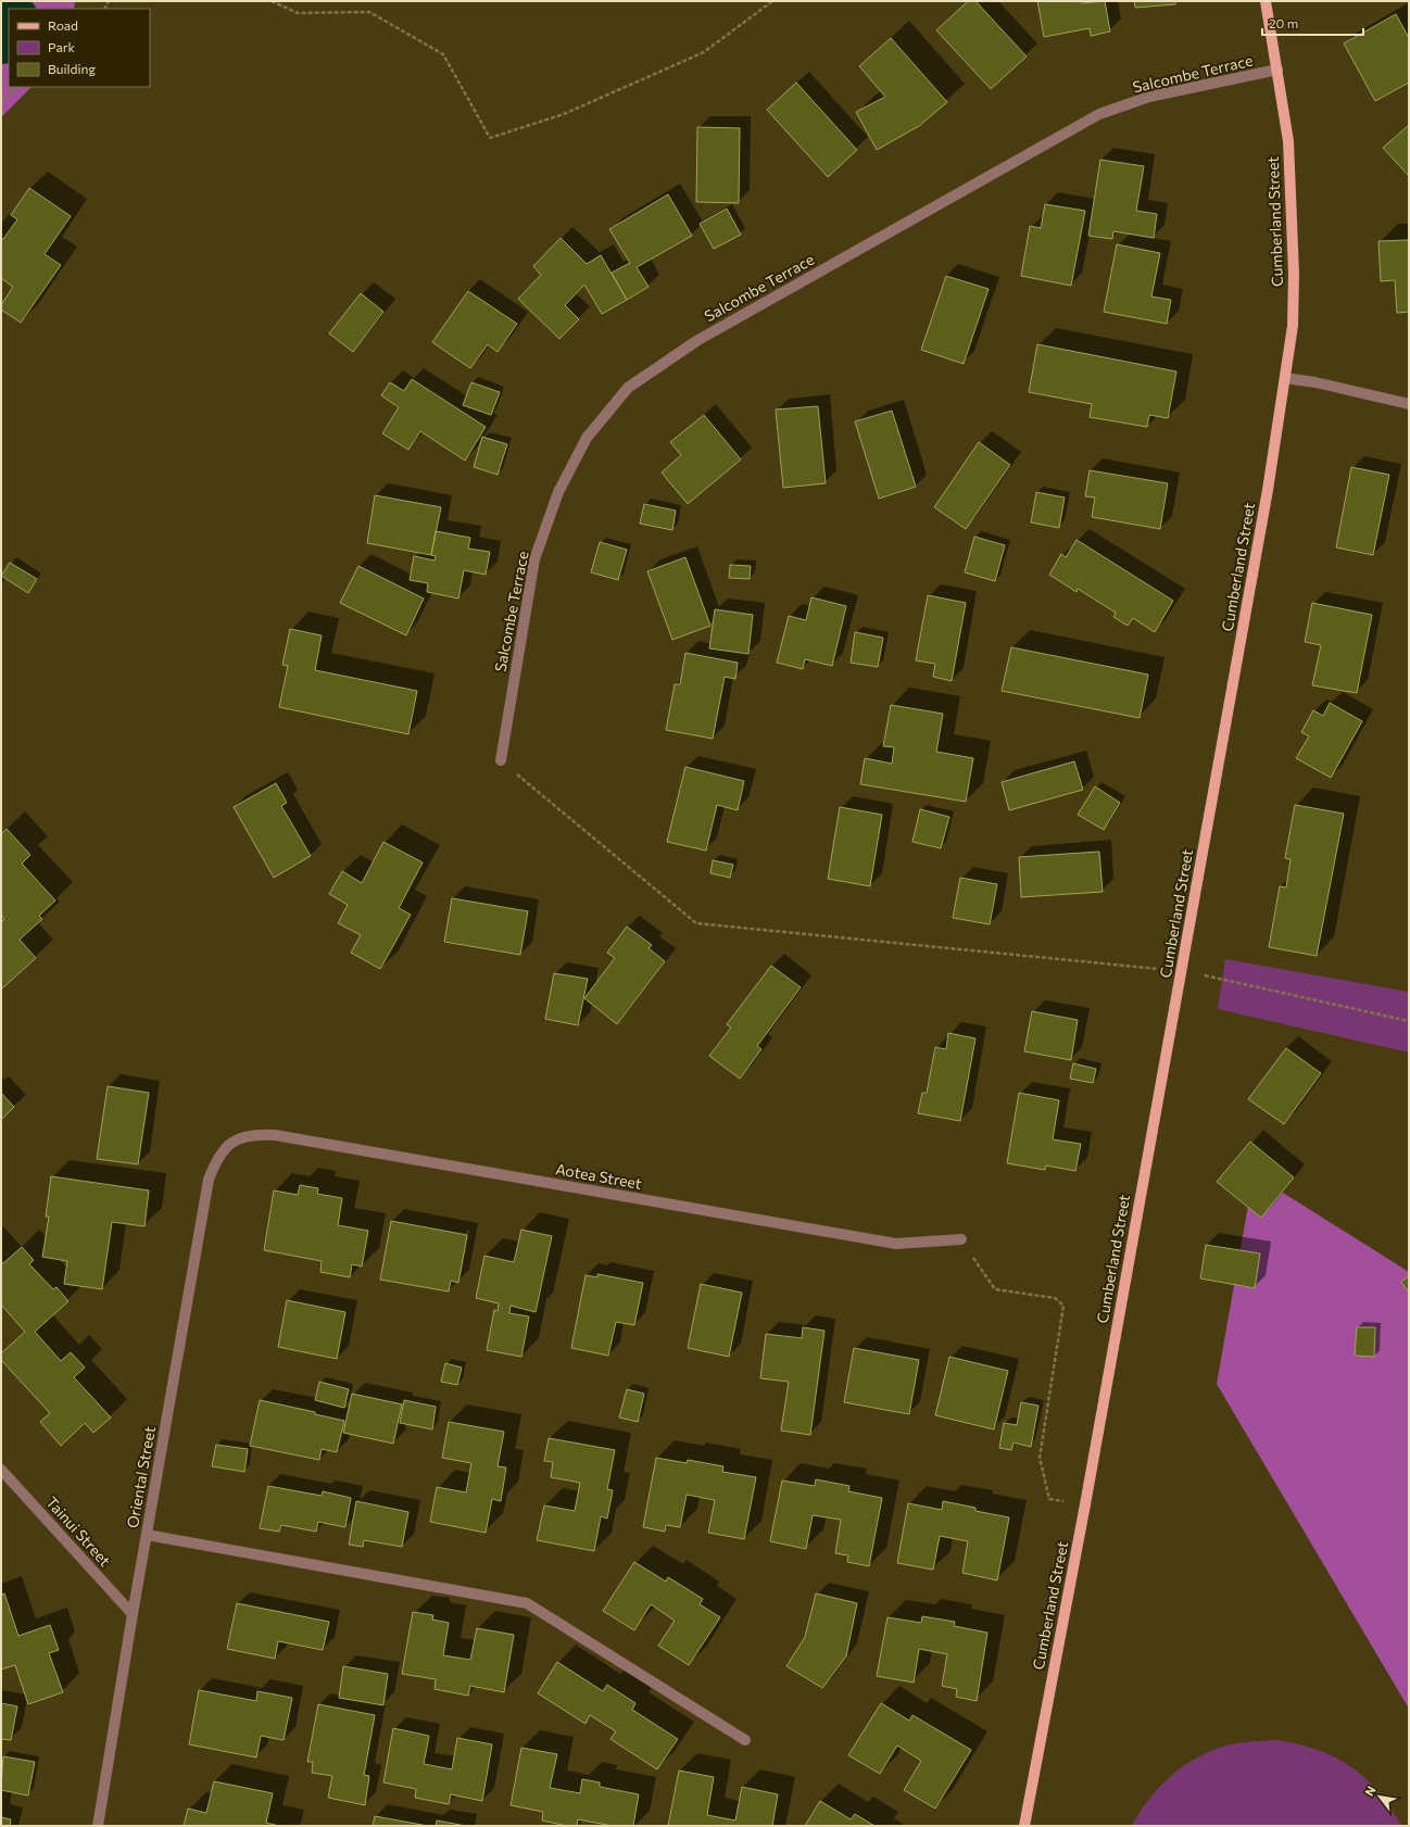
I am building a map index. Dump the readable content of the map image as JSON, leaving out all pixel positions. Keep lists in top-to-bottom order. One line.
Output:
{"streets":{"main road":["Cumberland Street"],"street":["Salcombe Terrace","Aotea Street","Oriental Street","Tainui Street"]},"crossings":[["Salcombe Terrace","Cumberland Street"],["Aotea Street","Oriental Street"],["Oriental Street","Tainui Street"]],"legend":["Road","Park","Building"],"scale_bar":"20 m","north":"top left"}
